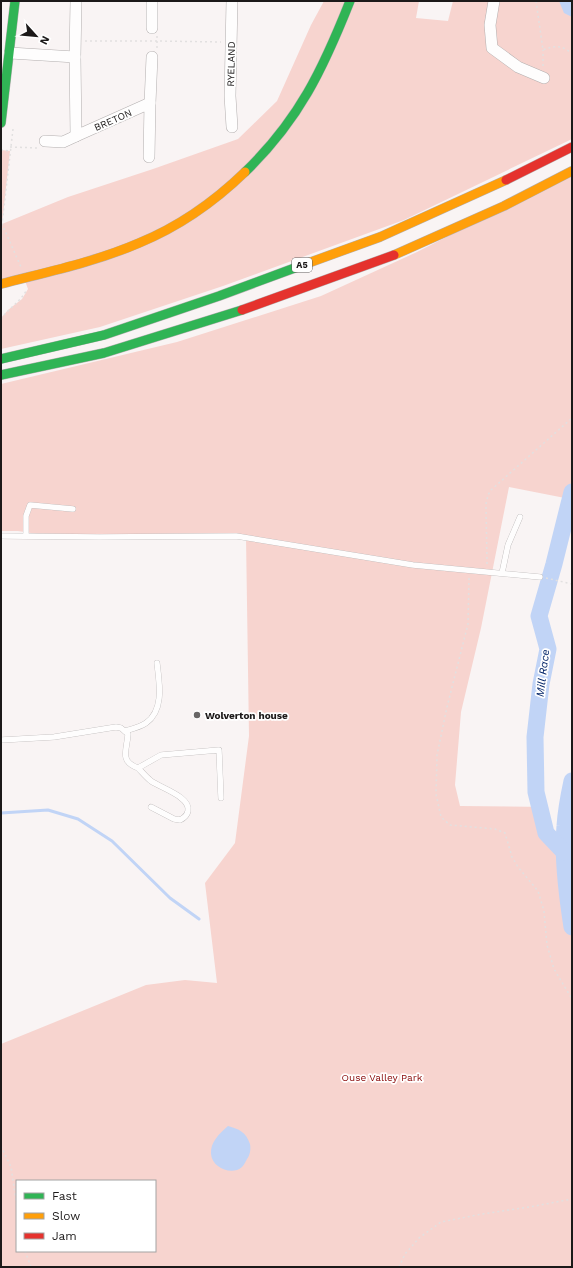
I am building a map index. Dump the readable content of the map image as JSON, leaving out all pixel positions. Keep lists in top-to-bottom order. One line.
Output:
{"streets":{"main road":["A5"],"street":["RYELAND","BRETON"]},"water":["Mill Race"],"parks":["Ouse Valley Park"],"places":["Wolverton house"],"legend":["Fast","Slow","Jam"],"north":"bottom right"}
